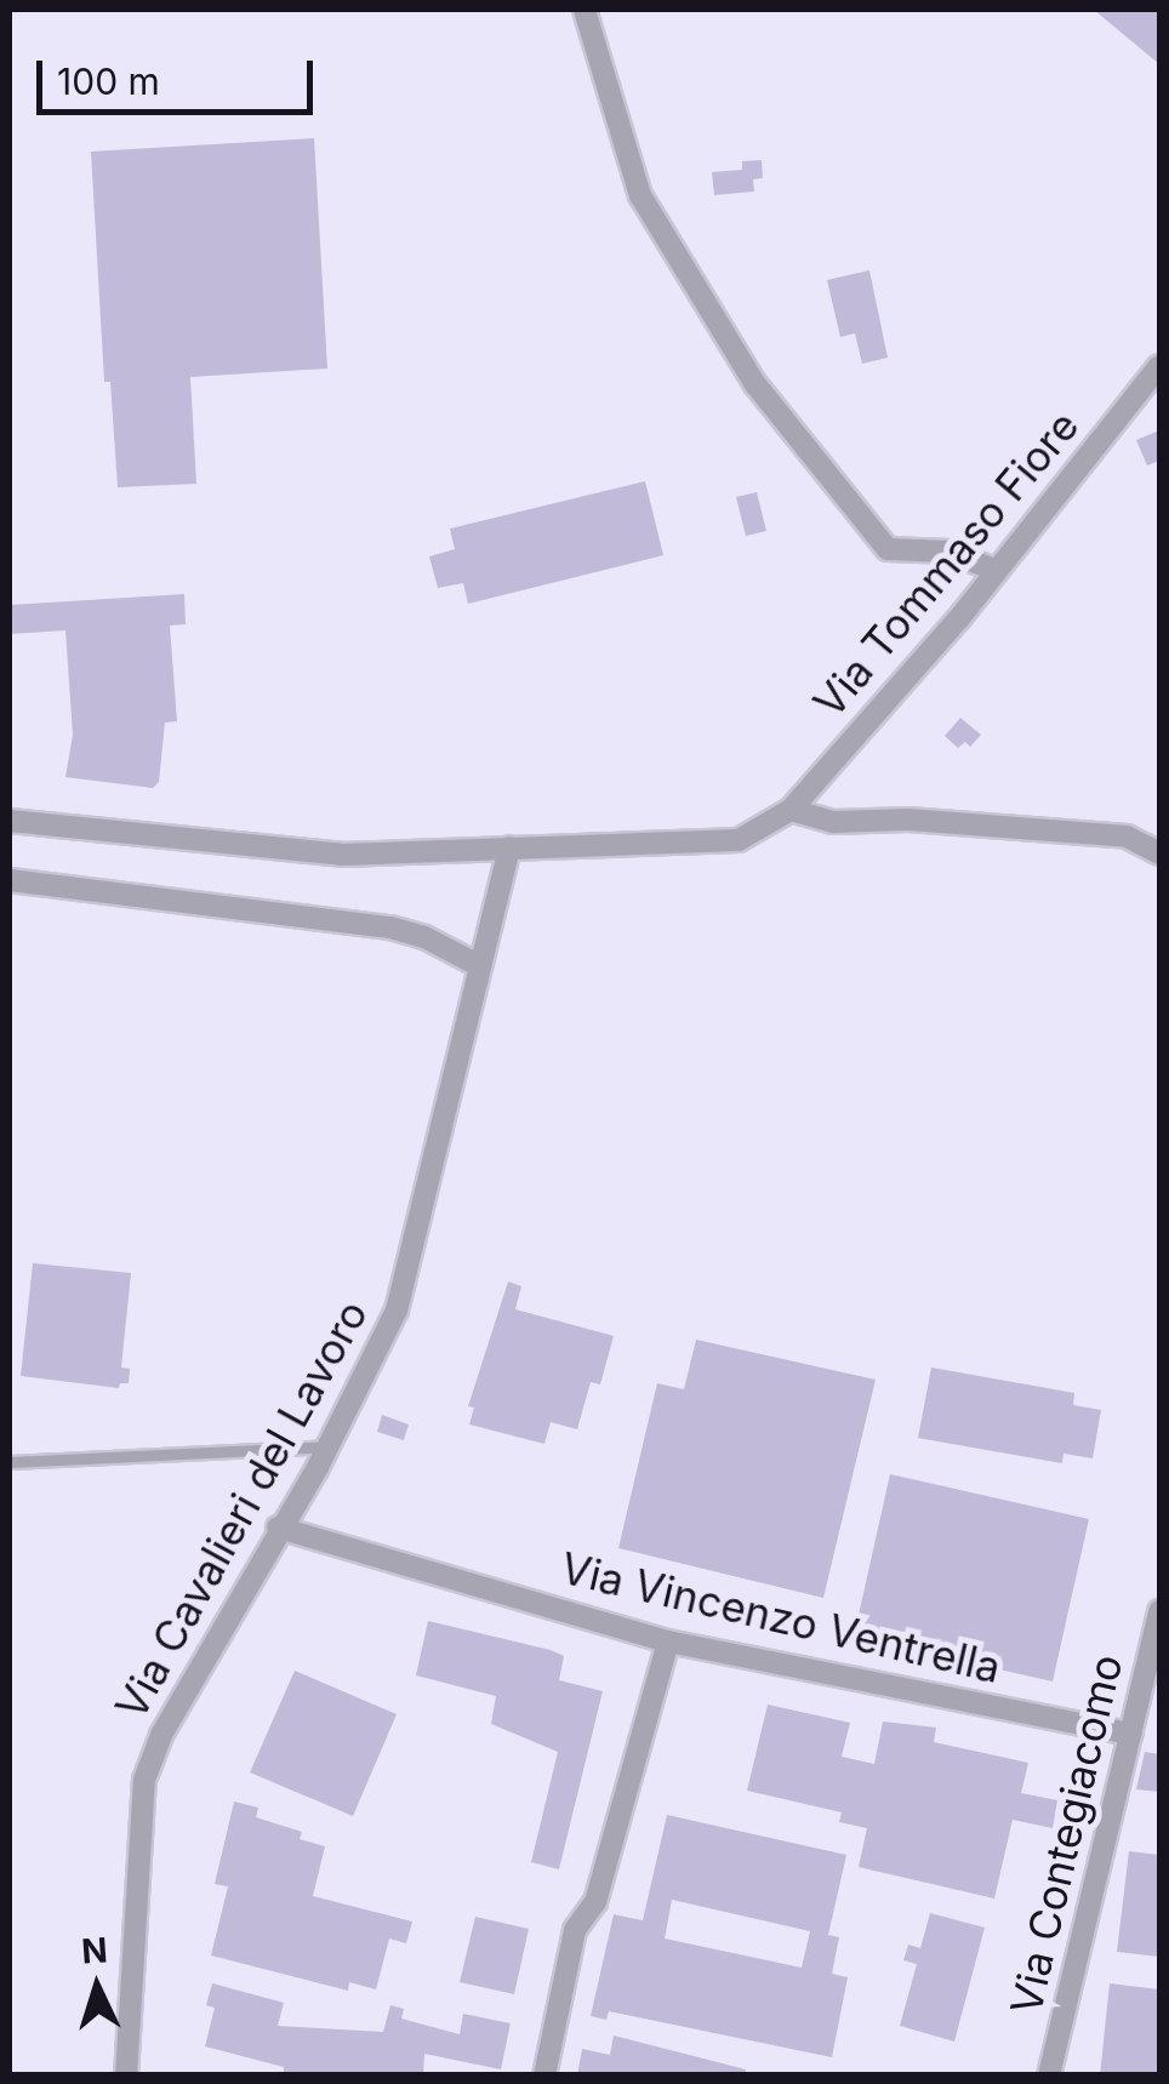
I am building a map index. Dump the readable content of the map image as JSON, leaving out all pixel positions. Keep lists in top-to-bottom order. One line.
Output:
{"streets":{"street":["Via Tommaso Fiore","Via Cavalieri del Lavoro","Via Vincenzo Ventrella","Via Contegiacomo"]},"crossings":[["Via Tommaso Fiore","Via Cavalieri del Lavoro"],["Via Cavalieri del Lavoro","Via Vincenzo Ventrella"],["Via Vincenzo Ventrella","Via Contegiacomo"]],"scale_bar":"100 m","north":"top"}
